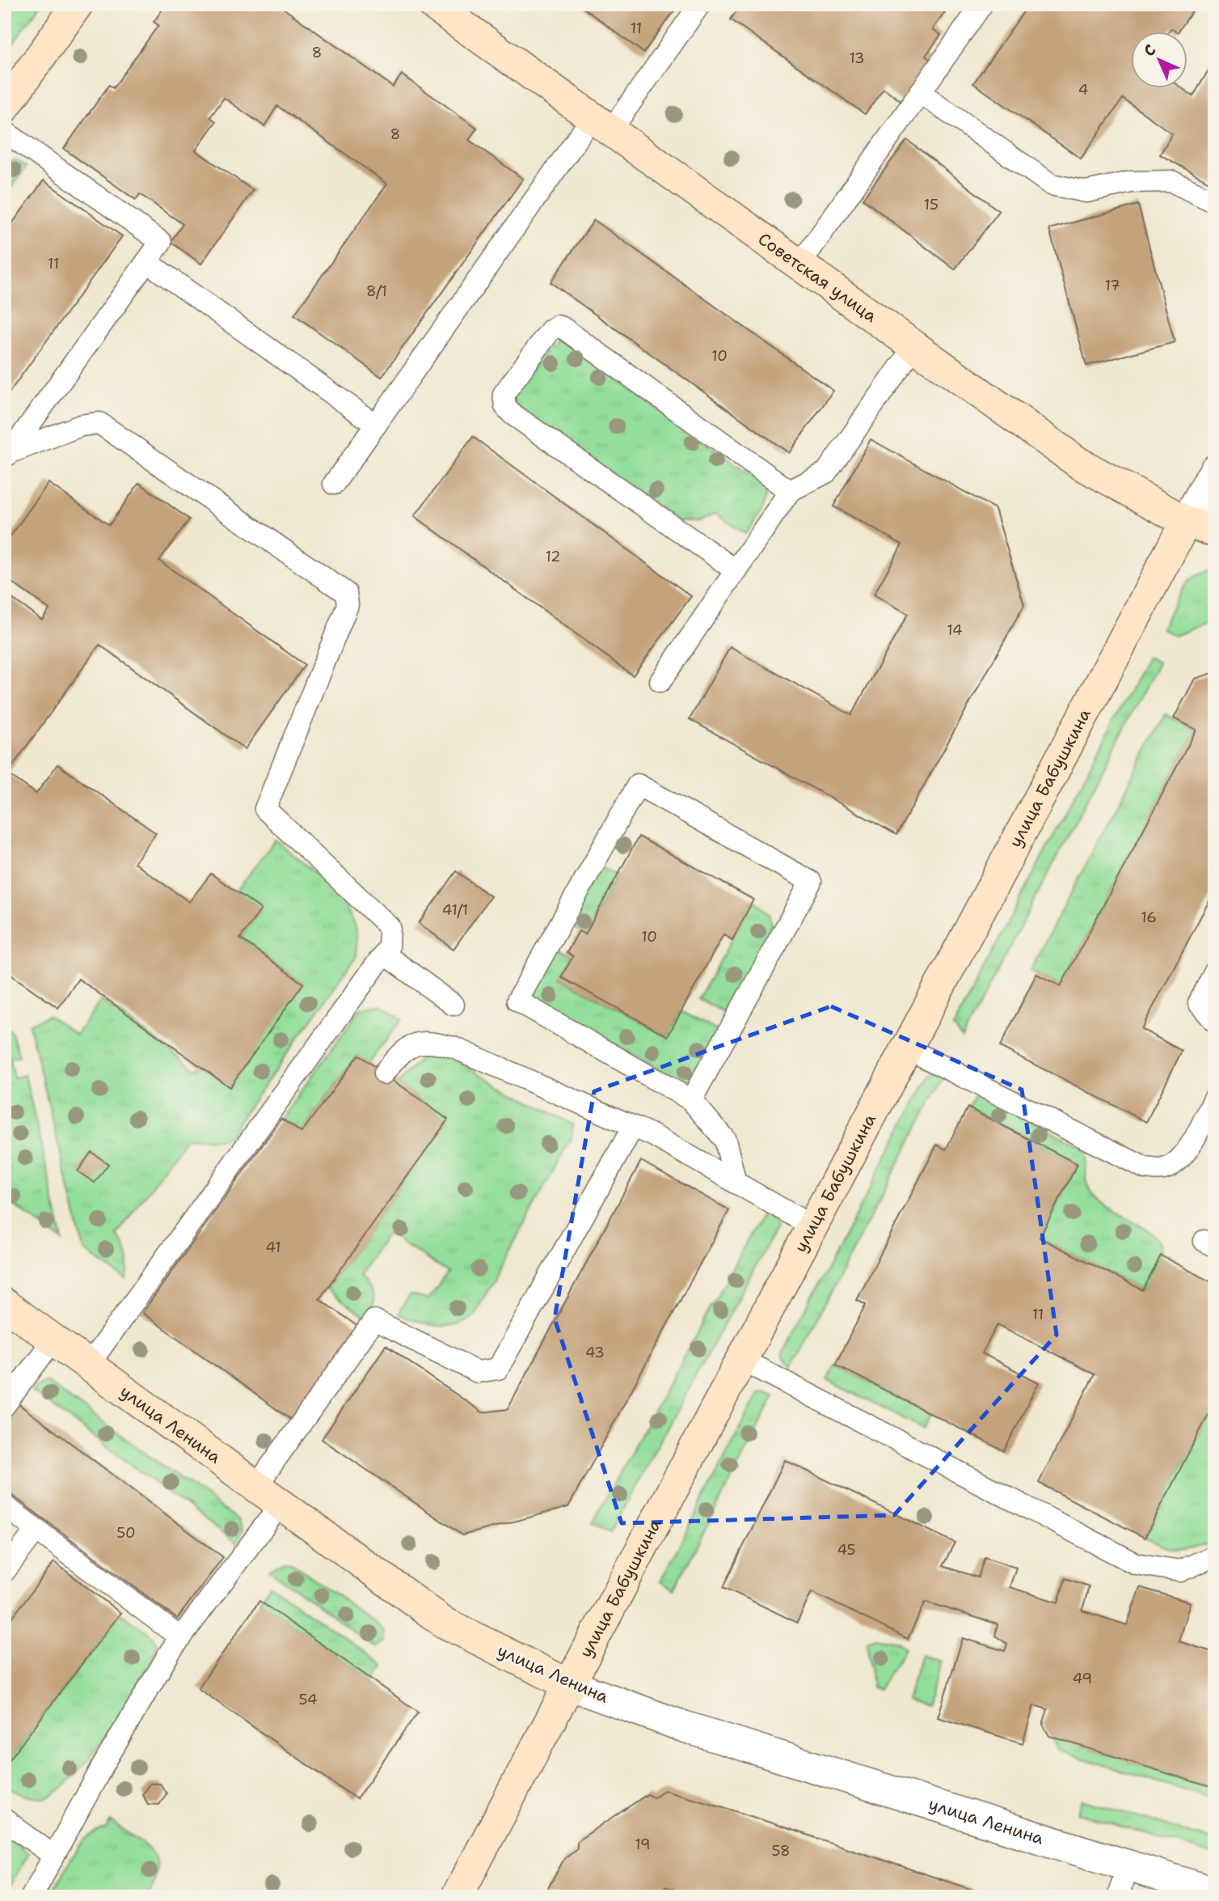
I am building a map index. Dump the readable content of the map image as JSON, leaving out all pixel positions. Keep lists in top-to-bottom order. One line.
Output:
{"streets":{"street":["Советская улица","улица Бабушкина","улица Ленина"]},"crossings":[["Советская улица","улица Бабушкина"],["улица Бабушкина","улица Ленина"]],"house_numbers":["11","8","13","4","8","15","11","17","8/1","10","12","14","41/1","16","10","41","11","43","50","45","49","54","19","58"],"north":"top left"}
